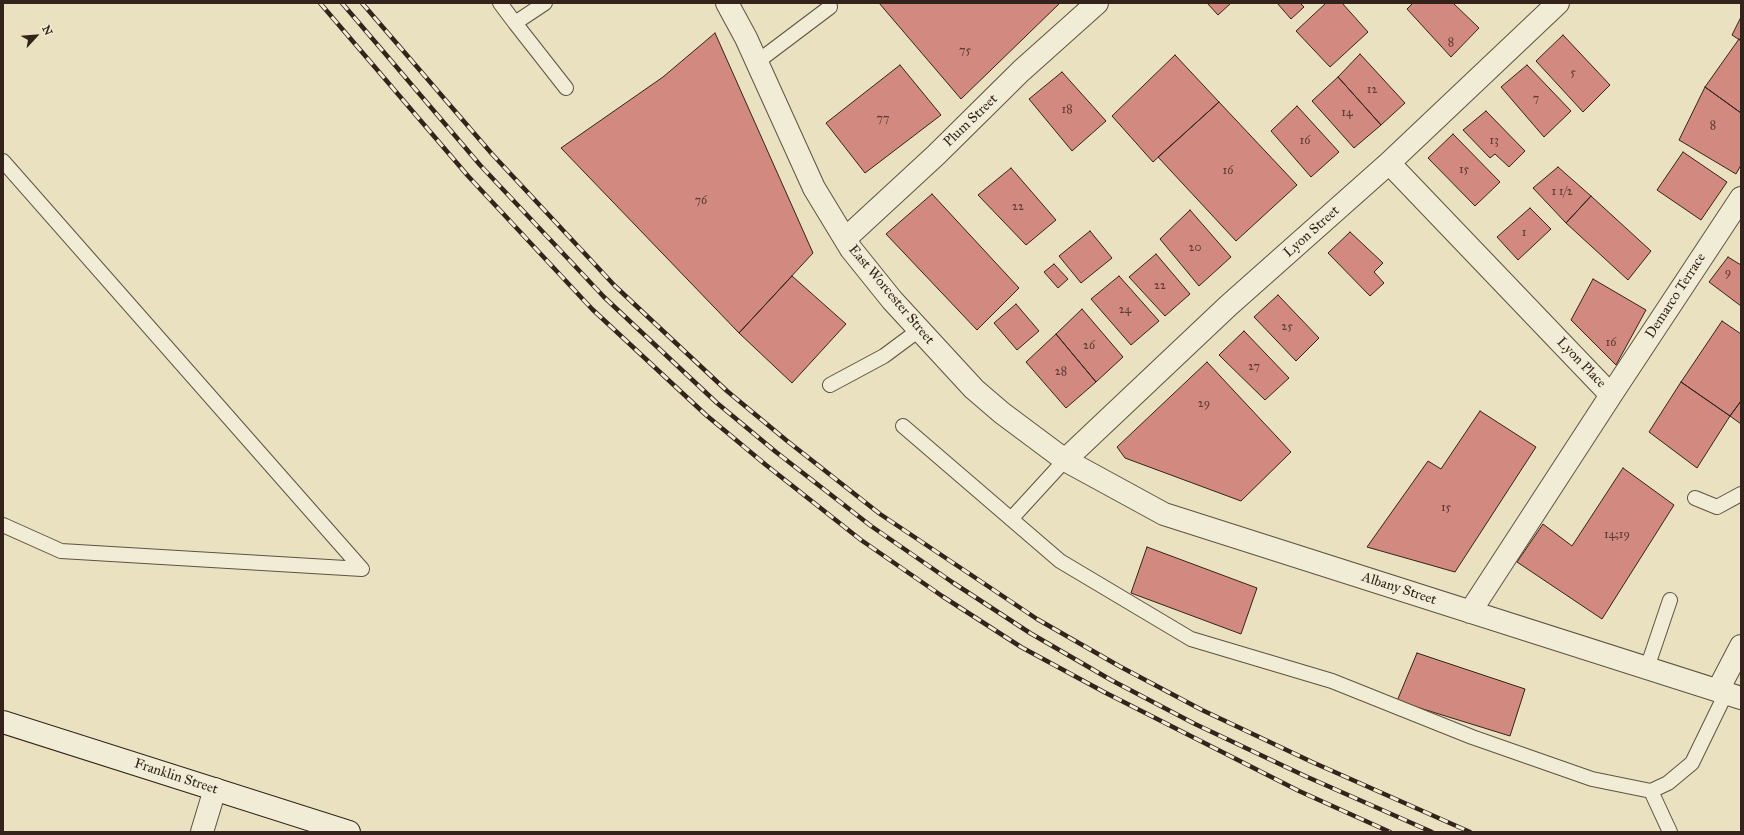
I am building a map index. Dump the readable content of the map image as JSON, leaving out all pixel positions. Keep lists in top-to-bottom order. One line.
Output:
{"streets":{"street":["Plum Street","Lyon Street","East Worcester Street","Demarco Terrace","Lyon Place","Albany Street","Franklin Street"]},"crossings":[["Plum Street","East Worcester Street"],["Lyon Street","East Worcester Street"],["Lyon Street","Lyon Place"],["Lyon Street","Albany Street"],["East Worcester Street","Albany Street"],["Demarco Terrace","Lyon Place"],["Lyon Place","Albany Street"]],"house_numbers":["8","75","5","12","7","18","14","77","8","16","13","15","16","1 1/2","76","22","1","20","9","22","24","25","16","26","27","28","29","15","14;19"],"north":"top right"}
